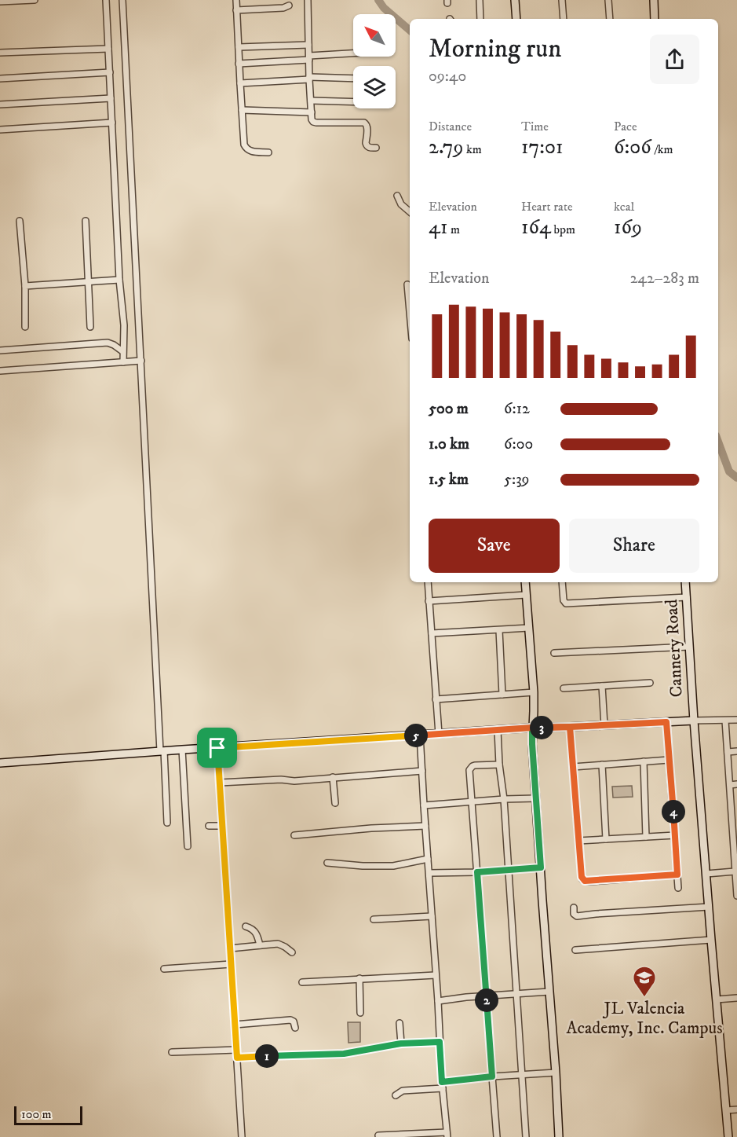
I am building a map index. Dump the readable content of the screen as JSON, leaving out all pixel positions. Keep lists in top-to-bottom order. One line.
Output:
{"streets":{"street":["Cannery Road"]},"places":{"school or university":["JL Valencia Academy, Inc. Campus"]},"scale_bar":"100 m","north":"top left","page":{"heading":["Morning run","09:40"],"stats":[["Distance","2.79 km"],["Time","17:01"],["Pace","6:06 /km"],["Elevation","41 m"],["Heart rate","164 bpm"],["kcal","169"]],"chart":["Elevation","242–283 m"],"list":[{"name":"500 m","note":"6:12"},{"name":"1.0 km","note":"6:00"},{"name":"1.5 km","note":"5:39"}],"buttons":["Save","Share"],"pins":["3","5","4","2","1"],"scale":"100 m"}}
